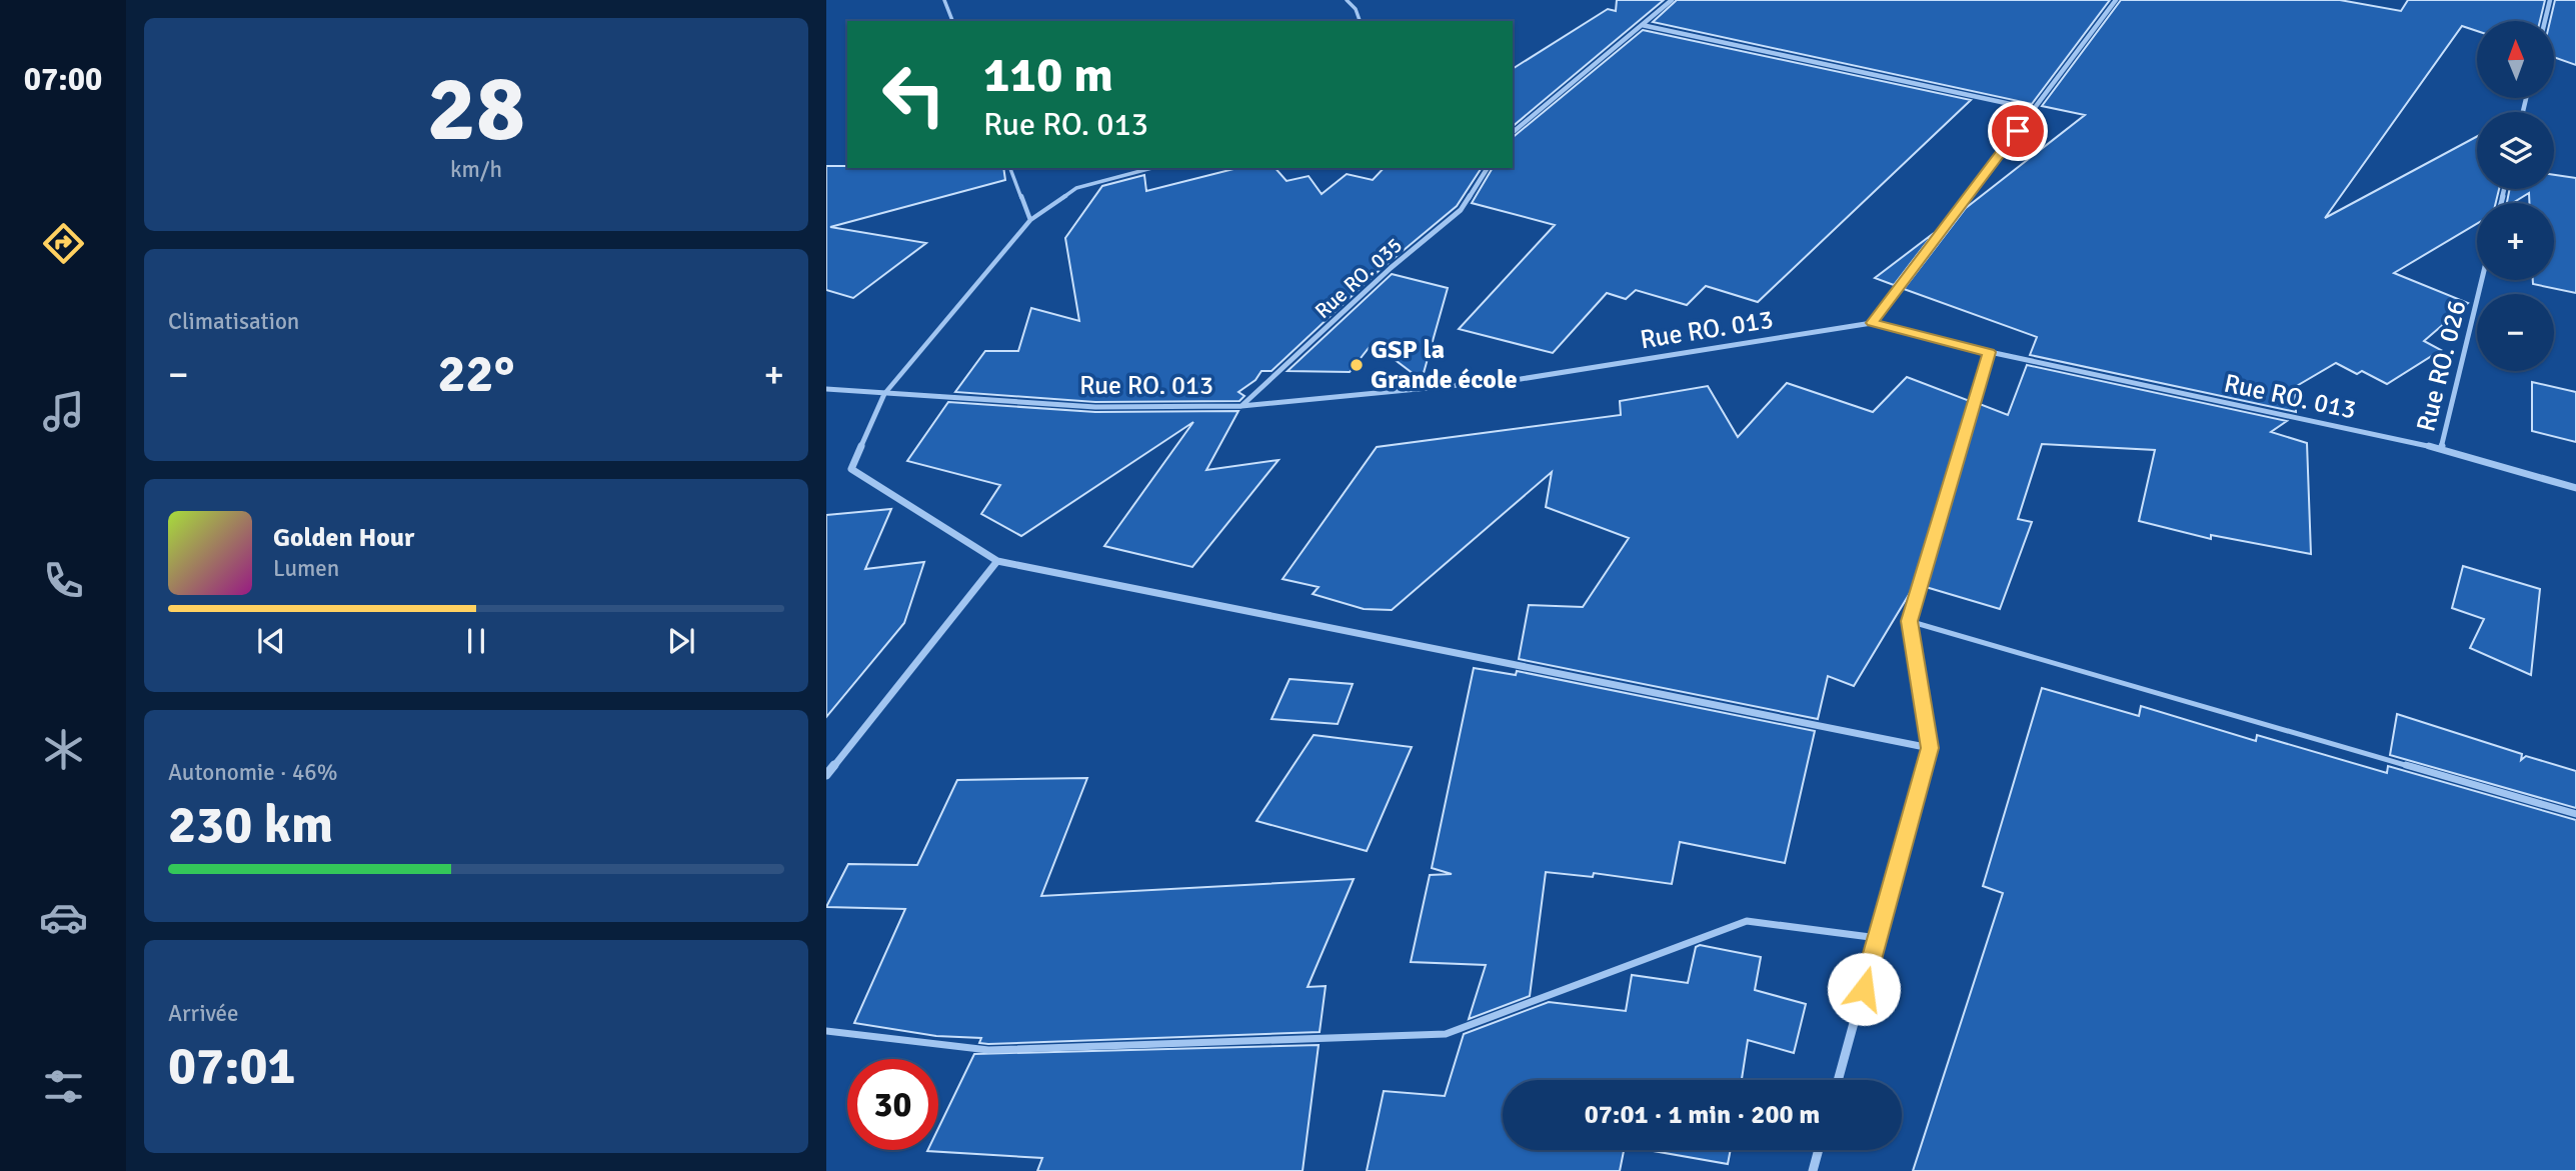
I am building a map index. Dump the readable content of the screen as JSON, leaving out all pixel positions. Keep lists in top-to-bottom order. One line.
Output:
{"streets":{"street":["Rue RO. 035","Rue RO. 013","Rue RO. 026"]},"crossings":[["Rue RO. 035","Rue RO. 013"],["Rue RO. 013","Rue RO. 026"]],"places":["GSP la Grande école"],"north":"top","page":{"tabs":"07:00","tile":[["28","km/h"],"Climatisation",["Autonomie · 46%","230 km"],["Arrivée","07:01"]],"map_buttons":["+","−"],"turn":["110 m","Rue RO. 013"],"heat":["−","22°","+"],"song":["Golden Hour","Lumen"],"limit":"30","trip":"07:01 · 1 min · 200 m"}}
